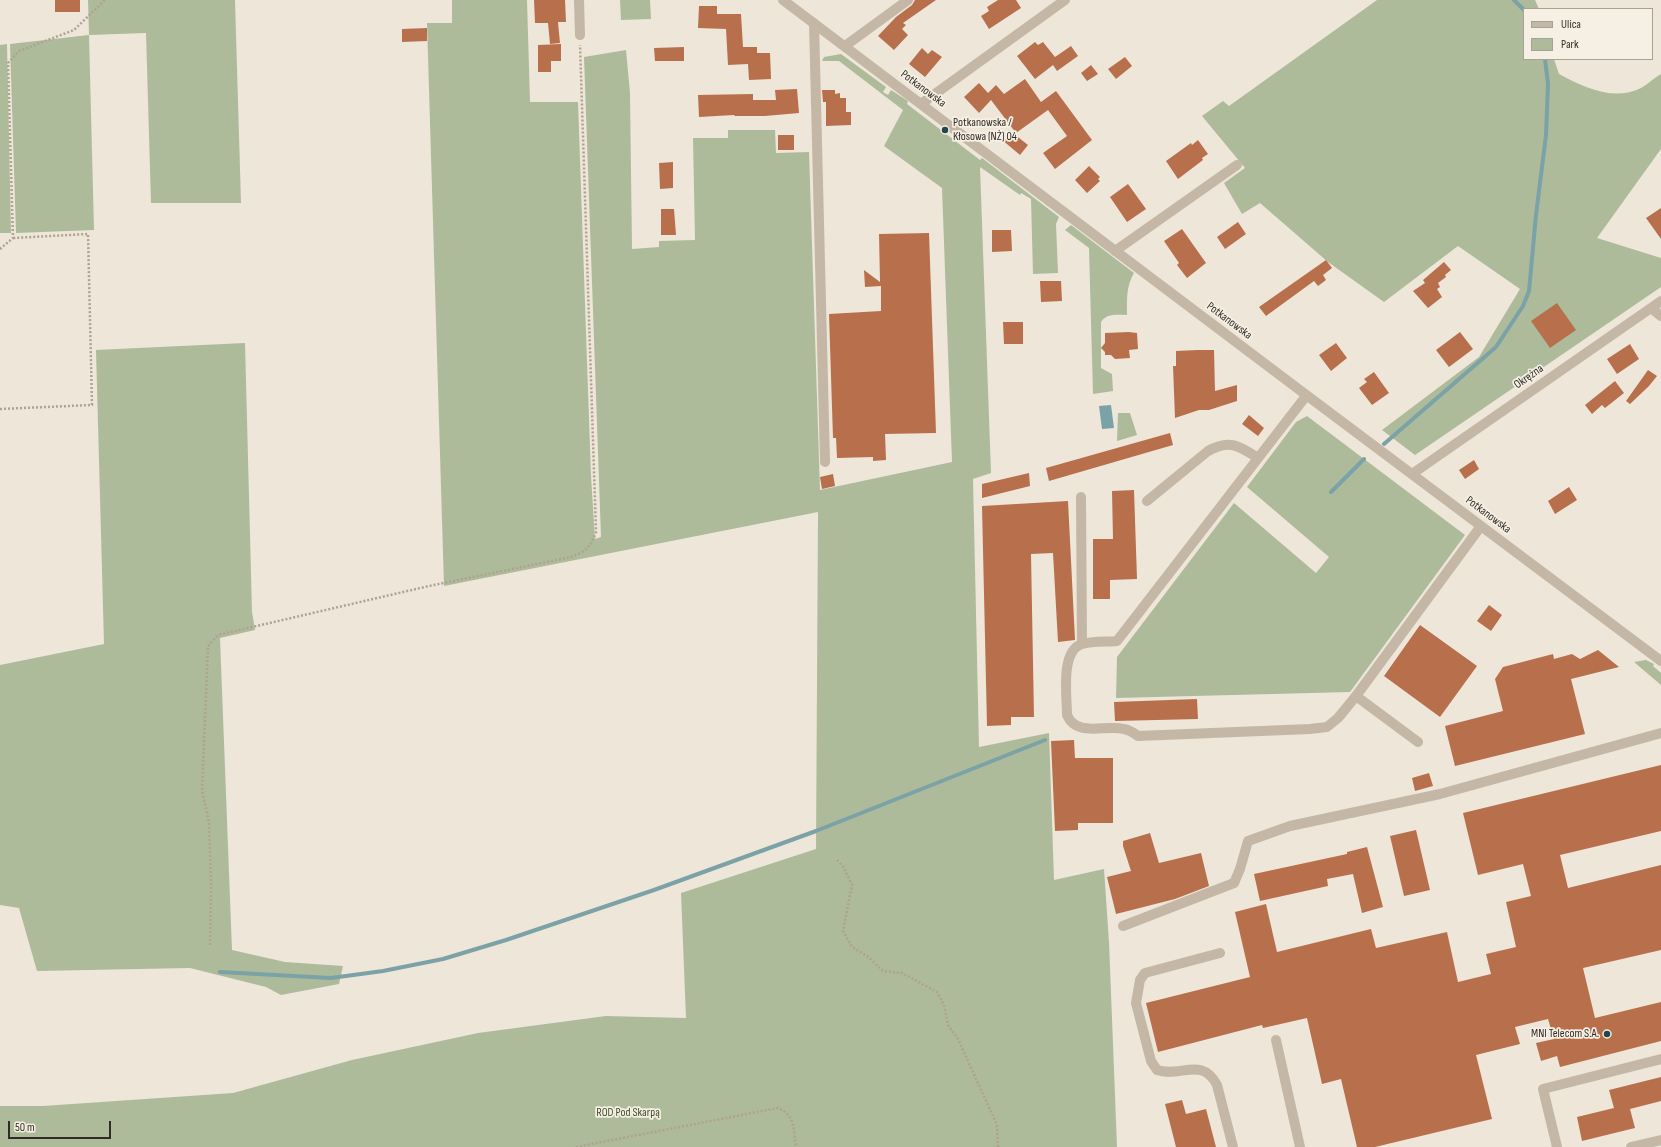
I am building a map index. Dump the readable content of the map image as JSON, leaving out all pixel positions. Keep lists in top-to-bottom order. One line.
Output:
{"streets":{"street":["Potkanowska","Okrężna"]},"crossings":[["Potkanowska","Okrężna"]],"parks":["ROD Pod Skarpą"],"places":["Potkanowska / Kłosowa (NŻ) 04","MNI Telecom S.A."],"legend":["Ulica","Park"],"scale_bar":"50 m"}
